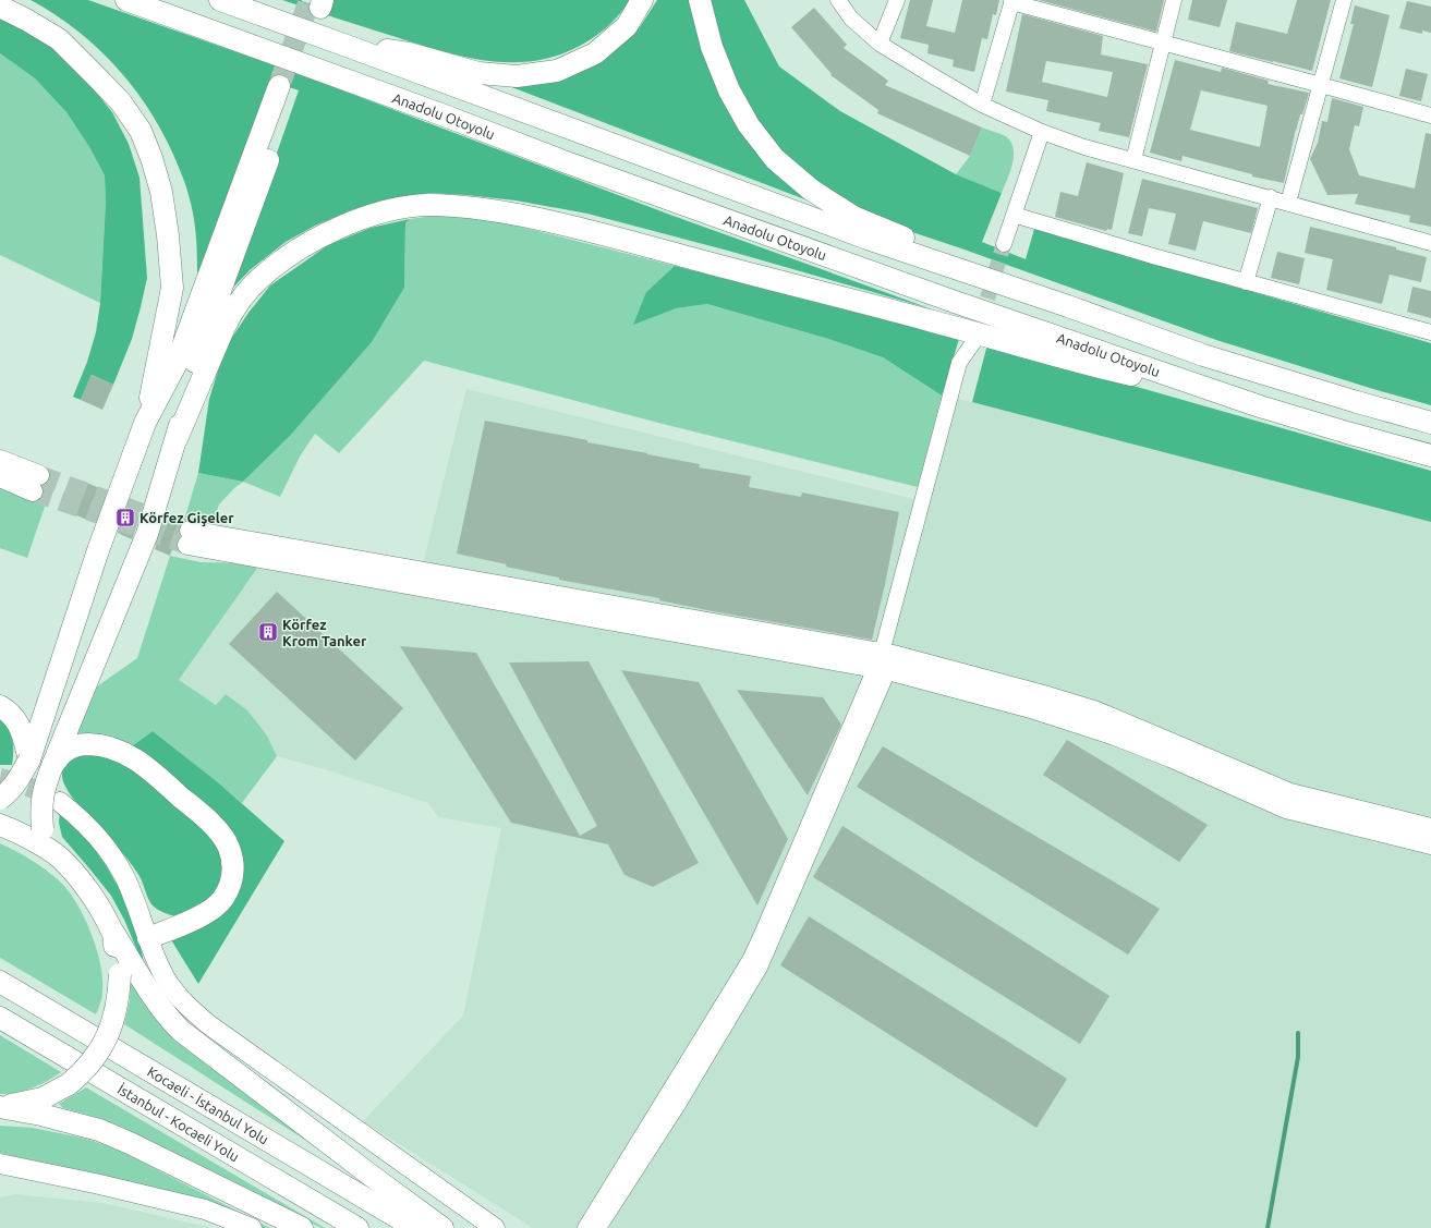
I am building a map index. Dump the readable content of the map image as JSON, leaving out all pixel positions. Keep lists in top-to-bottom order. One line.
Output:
{"streets":{"highway":["Anadolu Otoyolu","Kocaeli - İstanbul Yolu","İstanbul - Kocaeli Yolu"]},"places":{"building":["Körfez Gişeler","Körfez Krom Tanker"]}}
